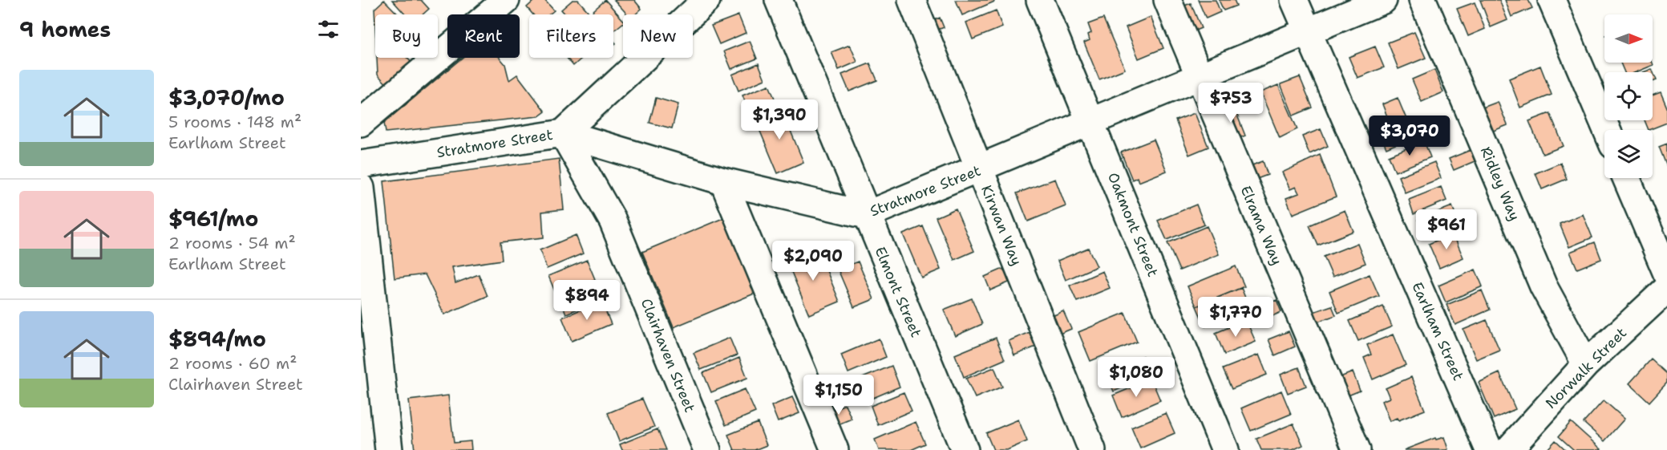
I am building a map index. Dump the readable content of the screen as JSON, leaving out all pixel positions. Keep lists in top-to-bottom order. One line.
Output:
{"streets":{"street":["Stratmore Street","Ridley Way","Oakmont Street","Kirwan Way","Elrama Way","Elmont Street","Earlham Street","Clairhaven Street","Norwalk Street"]},"crossings":[["Stratmore Street","Oakmont Street"],["Stratmore Street","Kirwan Way"],["Stratmore Street","Elrama Way"],["Stratmore Street","Elmont Street"],["Stratmore Street","Earlham Street"],["Stratmore Street","Clairhaven Street"],["Ridley Way","Norwalk Street"]],"north":"right","page":{"heading":"9 homes","chip":["Buy","Rent","Filters","New"],"list":[{"name":"$3,070/mo","note":"5 rooms · 148 m² · Earlham Street"},{"name":"$961/mo","note":"2 rooms · 54 m² · Earlham Street"},{"name":"$894/mo","note":"2 rooms · 60 m² · Clairhaven Street"}],"price":["$753","$1,390","$3,070","$961","$2,090","$894","$1,770","$1,080","$1,150"]}}
